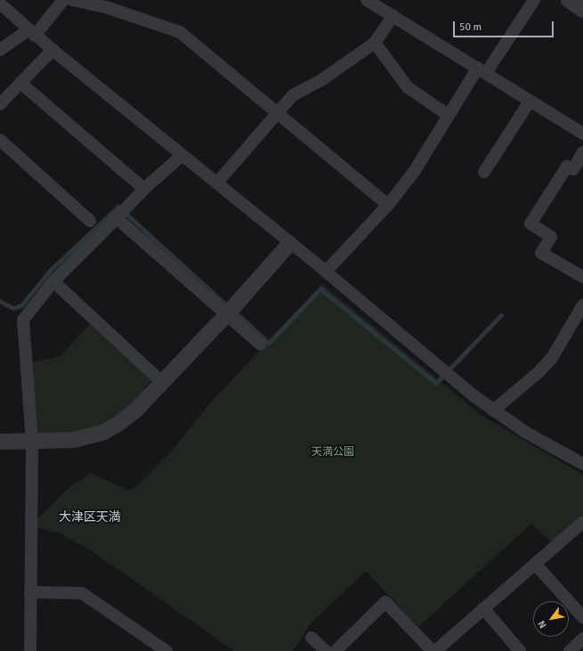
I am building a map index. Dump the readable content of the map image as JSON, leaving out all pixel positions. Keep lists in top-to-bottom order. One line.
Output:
{"districts":["大津区天満"],"parks":["天満公園"],"scale_bar":"50 m","north":"bottom left"}
